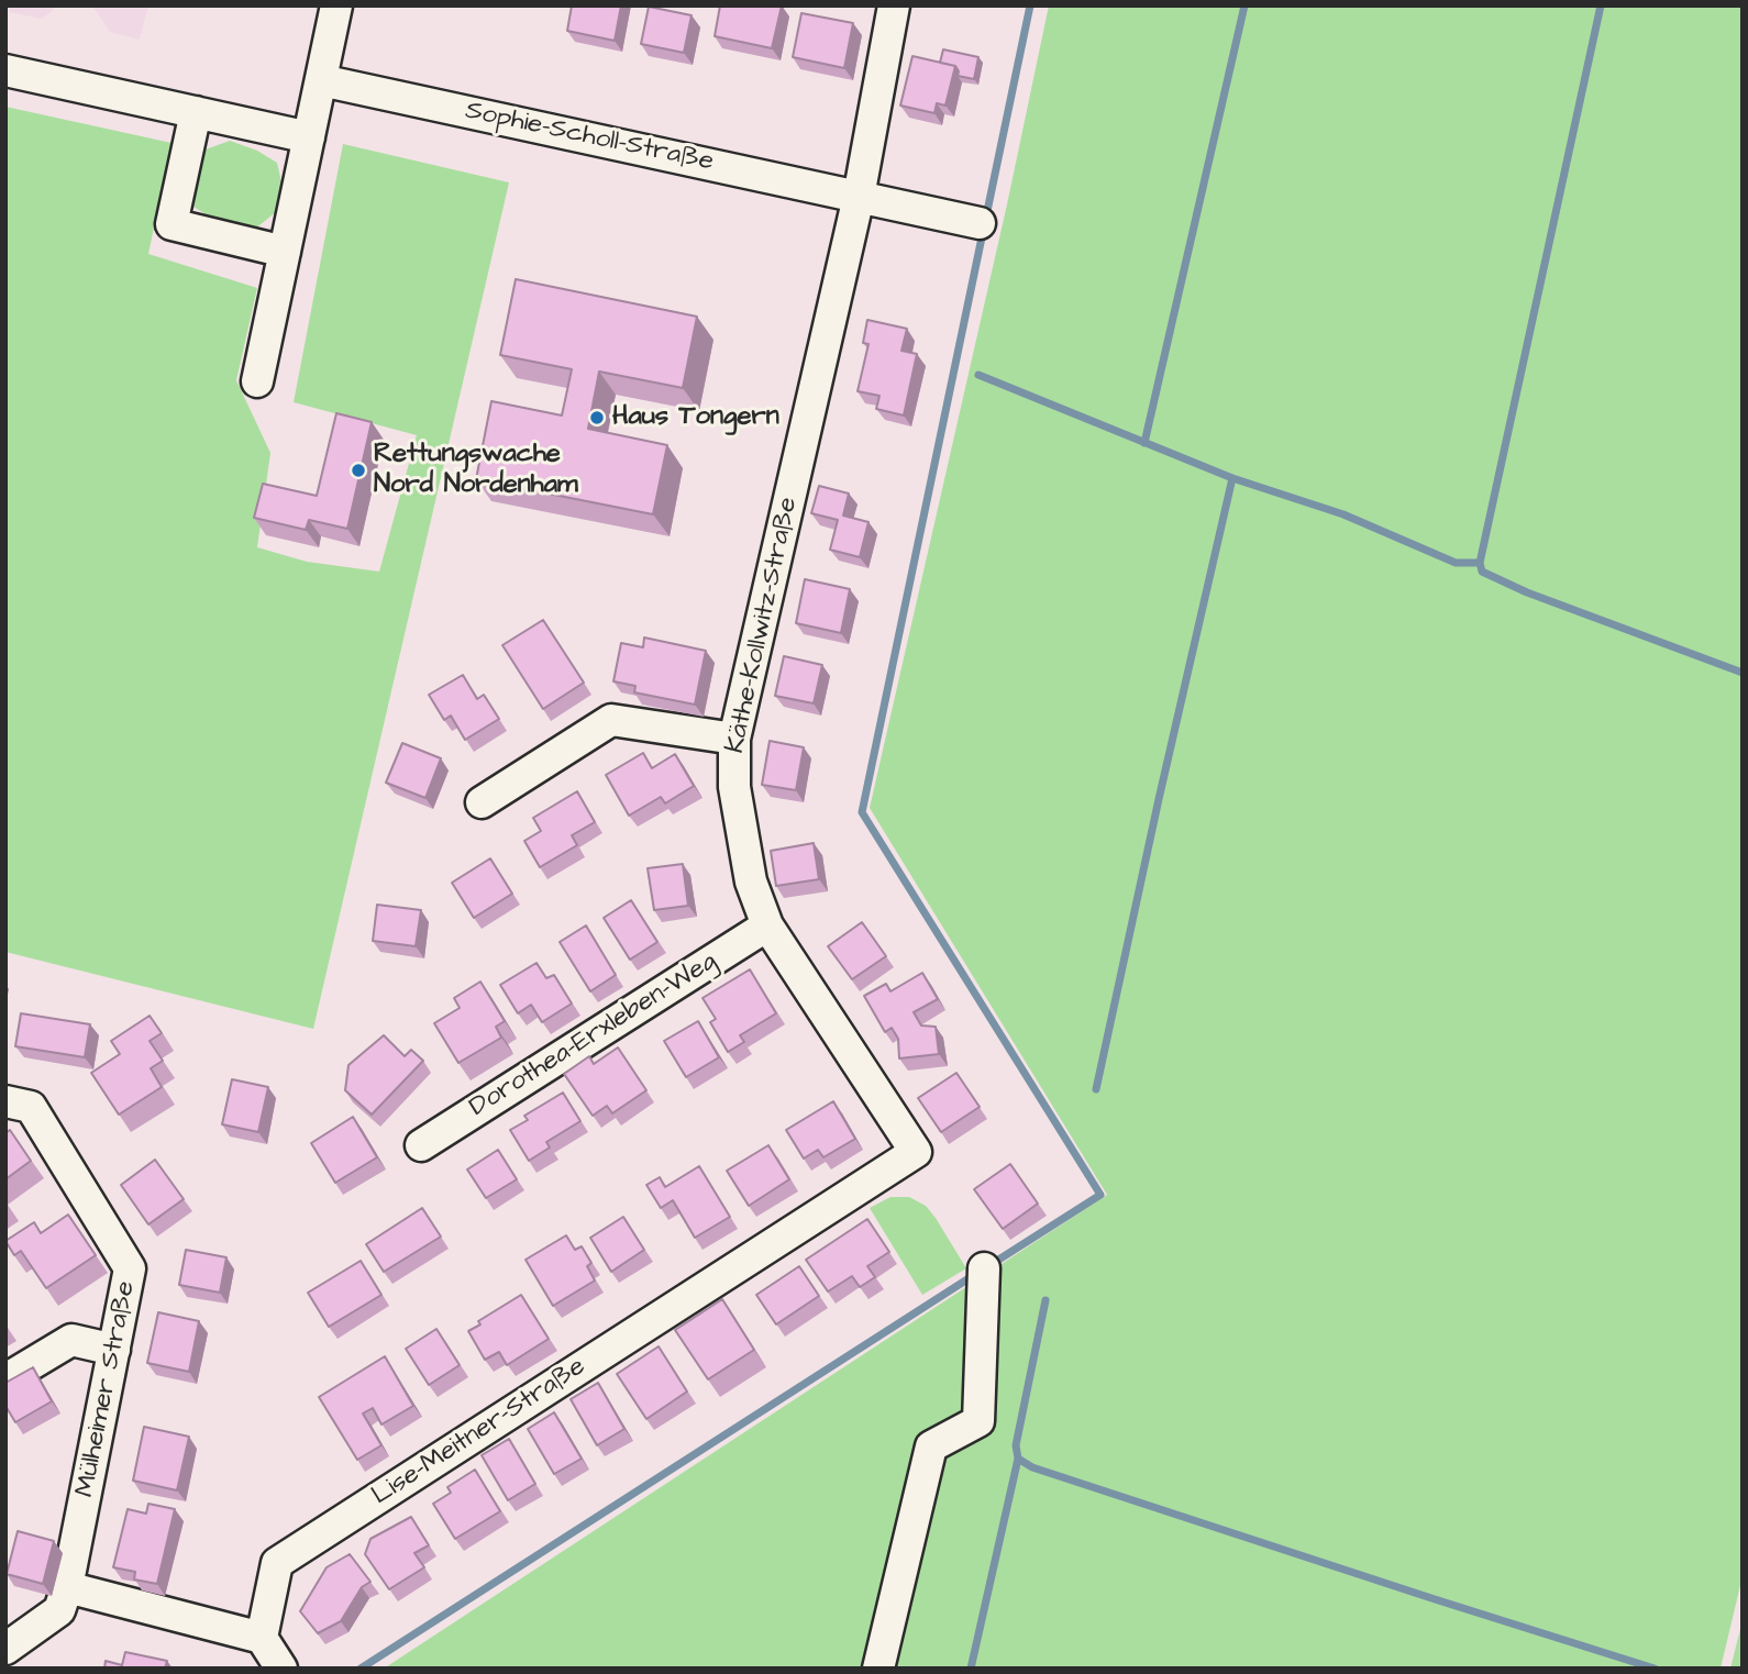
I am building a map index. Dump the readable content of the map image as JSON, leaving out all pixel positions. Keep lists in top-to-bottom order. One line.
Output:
{"streets":{"street":["Sophie-Scholl-Straße","Käthe-Kollwitz-Straße","Dorothea-Erxleben-Weg","Mülheimer Straße","Lise-Meitner-Straße"]},"crossings":[["Sophie-Scholl-Straße","Käthe-Kollwitz-Straße"],["Käthe-Kollwitz-Straße","Dorothea-Erxleben-Weg"],["Käthe-Kollwitz-Straße","Lise-Meitner-Straße"]],"places":["Haus Tongern","Rettungswache Nord Nordenham"]}
